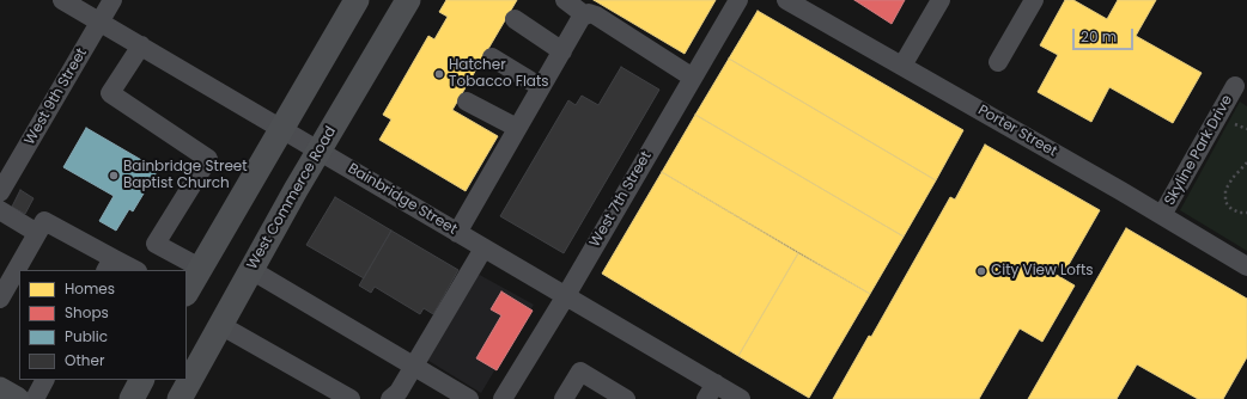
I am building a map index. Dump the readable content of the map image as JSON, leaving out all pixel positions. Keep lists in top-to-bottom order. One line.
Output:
{"streets":{"main road":["West Commerce Road"],"street":["West 9th Street","Porter Street","Skyline Park Drive","Bainbridge Street","West 7th Street"]},"crossings":[["West 9th Street","Bainbridge Street"],["Porter Street","Skyline Park Drive"],["West Commerce Road","Bainbridge Street"],["Bainbridge Street","West 7th Street"]],"places":["Hatcher Tobacco Flats","Bainbridge Street Baptist Church","City View Lofts"],"legend":["Homes","Shops","Public","Other"],"scale_bar":"20 m"}
